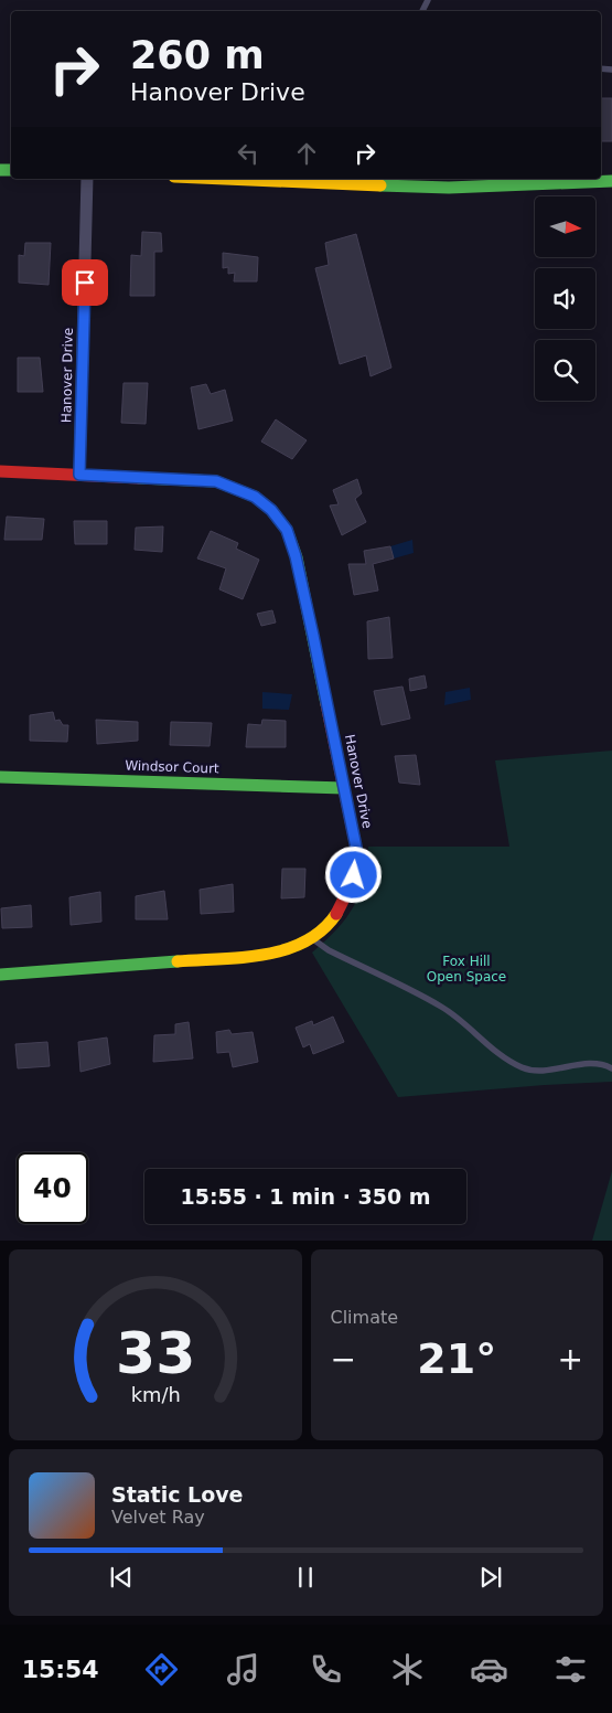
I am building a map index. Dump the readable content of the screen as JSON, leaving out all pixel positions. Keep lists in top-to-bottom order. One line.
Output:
{"streets":{"street":["Hanover Drive","Windsor Court"]},"crossings":[["Hanover Drive","Windsor Court"]],"parks":["Fox Hill Open Space"],"north":"right","page":{"turn":["260 m","Hanover Drive"],"limit":"40","trip":"15:55 · 1 min · 350 m","tile":"Climate","heat":["−","21°","+"],"song":["Static Love","Velvet Ray"],"tabs":"15:54","gauge":["33","km/h"]}}
